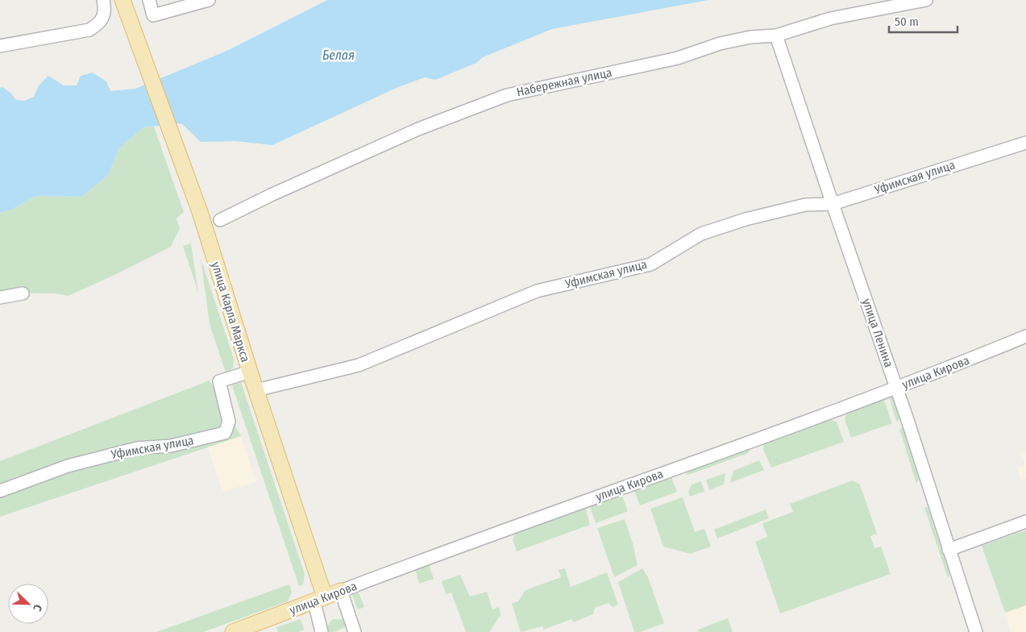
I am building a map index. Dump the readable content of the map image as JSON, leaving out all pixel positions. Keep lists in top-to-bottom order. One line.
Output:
{"streets":{"main road":["улица Карла Маркса","улица Кирова"],"street":["Набережная улица","Уфимская улица","улица Ленина"]},"crossings":[["Набережная улица","улица Ленина"],["Уфимская улица","улица Карла Маркса"],["Уфимская улица","улица Ленина"],["улица Карла Маркса","улица Кирова"],["улица Ленина","улица Кирова"]],"water":["Белая"],"scale_bar":"50 m","north":"bottom right"}
